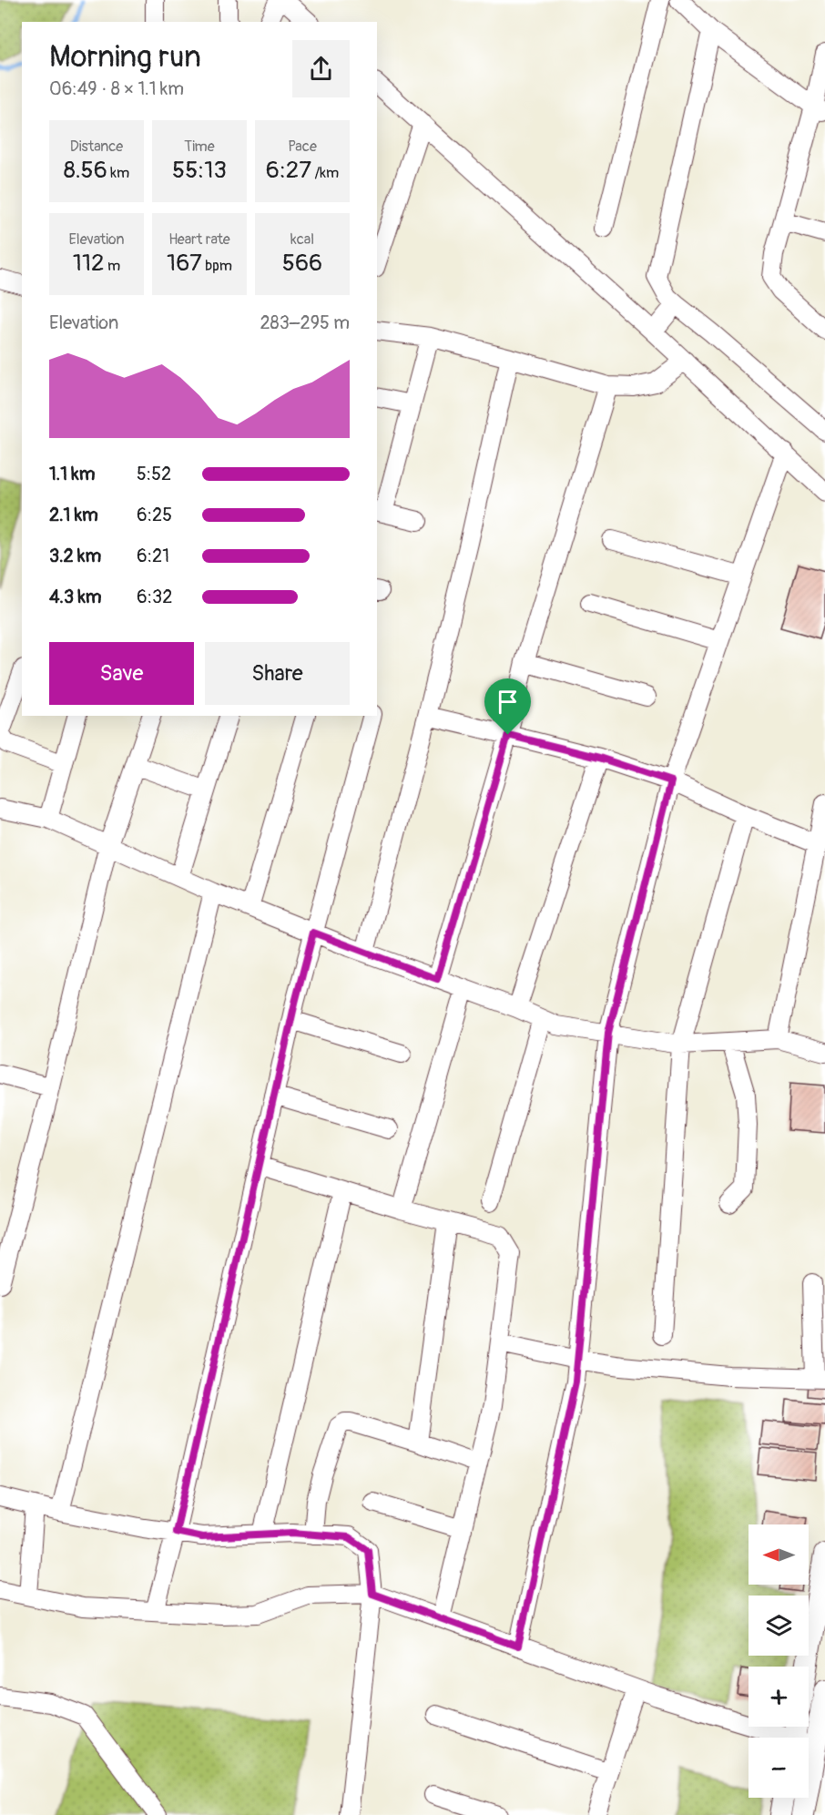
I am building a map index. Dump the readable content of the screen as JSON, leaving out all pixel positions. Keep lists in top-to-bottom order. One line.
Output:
{"north":"left","page":{"heading":["Morning run","06:49 · 8 × 1.1 km"],"stats":[["Distance","8.56 km"],["Time","55:13"],["Pace","6:27 /km"],["Elevation","112 m"],["Heart rate","167 bpm"],["kcal","566"]],"chart":["Elevation","283–295 m"],"list":[{"name":"1.1 km","note":"5:52"},{"name":"2.1 km","note":"6:25"},{"name":"3.2 km","note":"6:21"},{"name":"4.3 km","note":"6:32"}],"buttons":["Save","Share"],"map_buttons":["+","−"]}}
